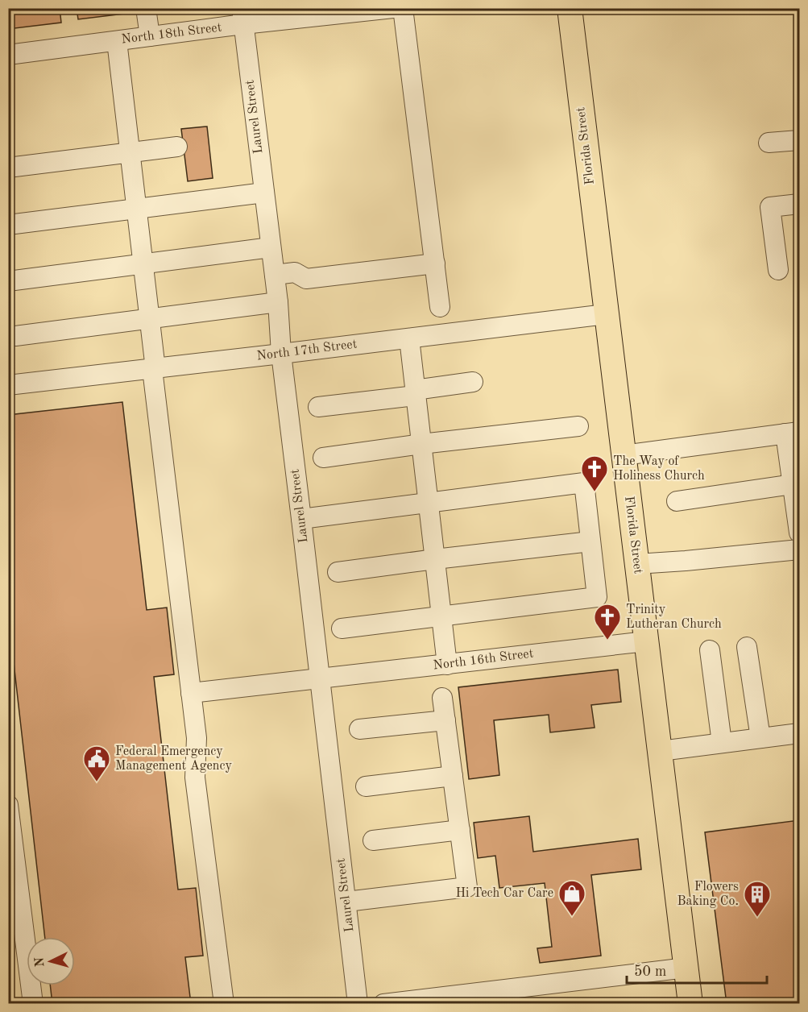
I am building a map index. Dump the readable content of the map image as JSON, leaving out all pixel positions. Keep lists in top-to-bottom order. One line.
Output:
{"streets":{"main road":["Florida Street"],"street":["North 18th Street","Laurel Street","North 17th Street","North 16th Street"]},"crossings":[["North 18th Street","Laurel Street"],["Laurel Street","North 17th Street"],["Laurel Street","North 16th Street"],["Florida Street","North 17th Street"],["Florida Street","North 16th Street"]],"places":{"church":["The Way of Holiness Church","Trinity Lutheran Church"],"public building":["Federal Emergency Management Agency"],"shop":["Hi Tech Car Care"],"building":["Flowers Baking Co."]},"scale_bar":"50 m","north":"left"}
